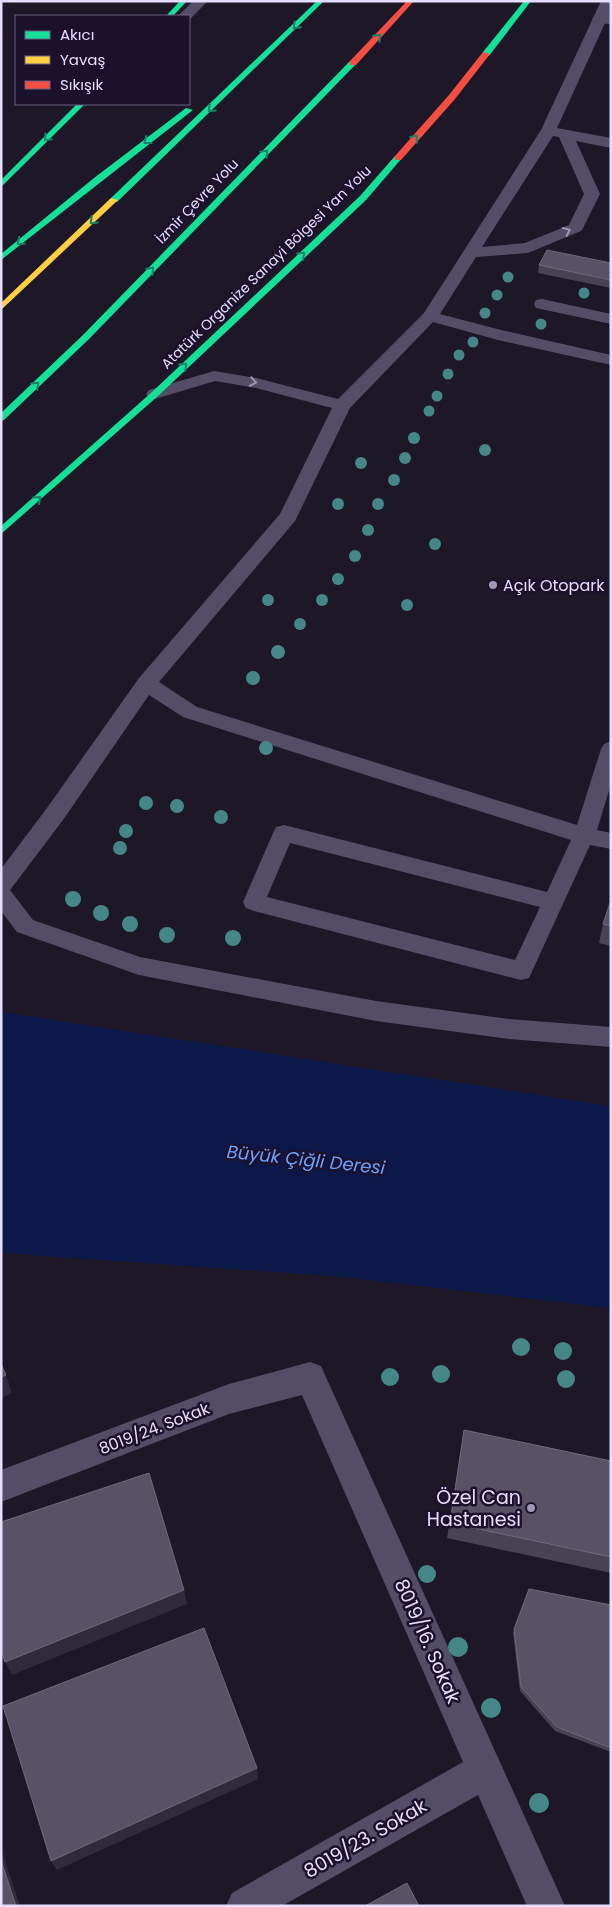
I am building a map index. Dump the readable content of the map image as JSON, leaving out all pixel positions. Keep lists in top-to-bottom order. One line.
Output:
{"streets":{"main road":["İzmir Çevre Yolu","Atatürk Organize Sanayi Bölgesi Yan Yolu"],"street":["8019/24. Sokak","8019/16. Sokak","8019/23. Sokak"]},"crossings":[["8019/24. Sokak","8019/16. Sokak"],["8019/16. Sokak","8019/23. Sokak"]],"one_way":["Atatürk Organize Sanayi Bölgesi Yan Yolu"],"water":["Büyük Çiğli Deresi"],"places":["Açık Otopark","Özel Can Hastanesi"],"legend":["Akıcı","Yavaş","Sıkışık"]}
